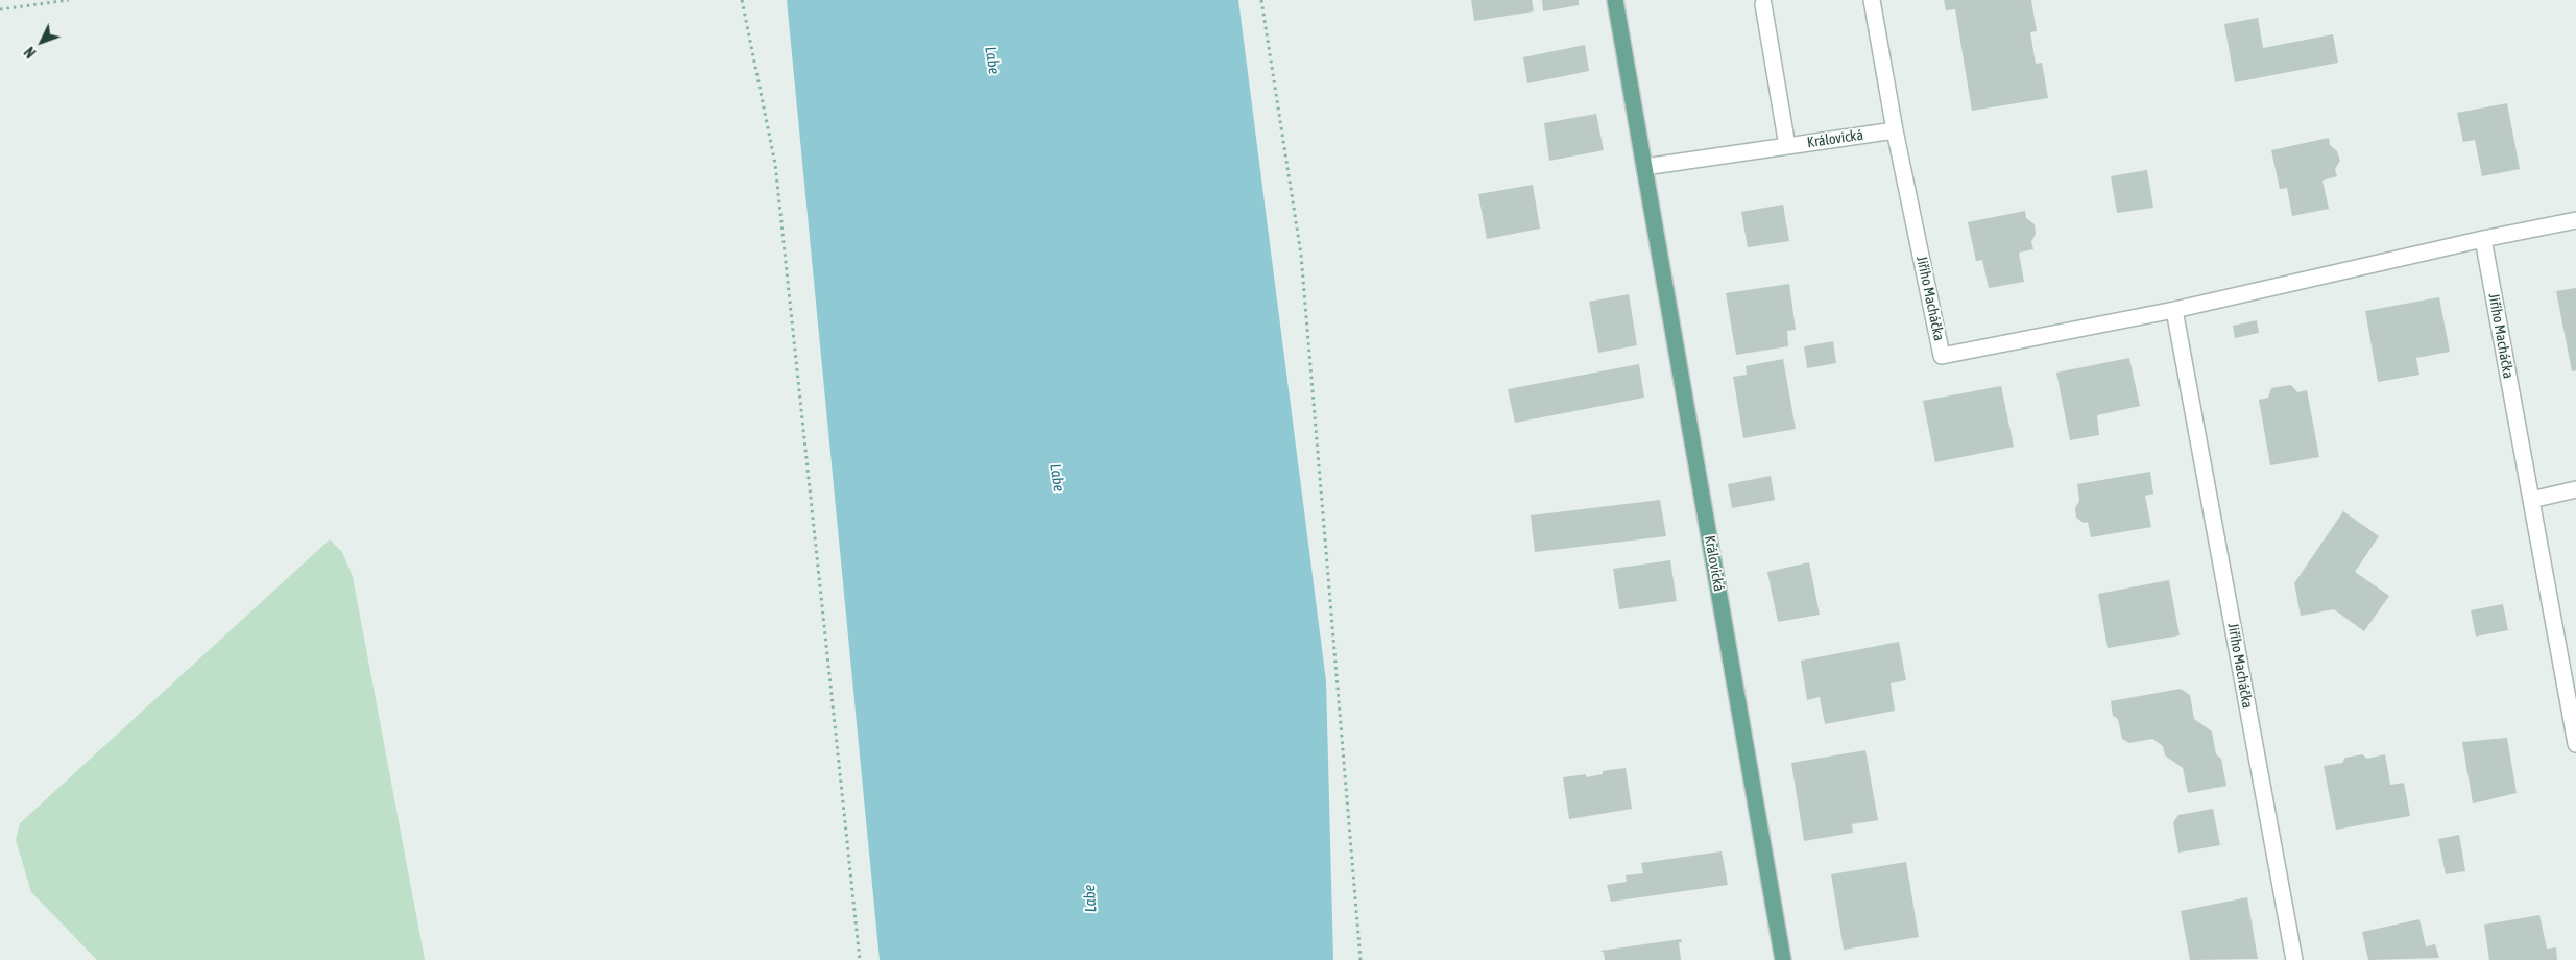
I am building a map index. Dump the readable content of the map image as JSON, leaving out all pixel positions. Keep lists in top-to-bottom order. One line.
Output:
{"streets":{"main road":["Královická"],"street":["Jiřího Macháčka"]},"crossings":[["Královická","Jiřího Macháčka"]],"water":["Labe"],"north":"bottom left"}
